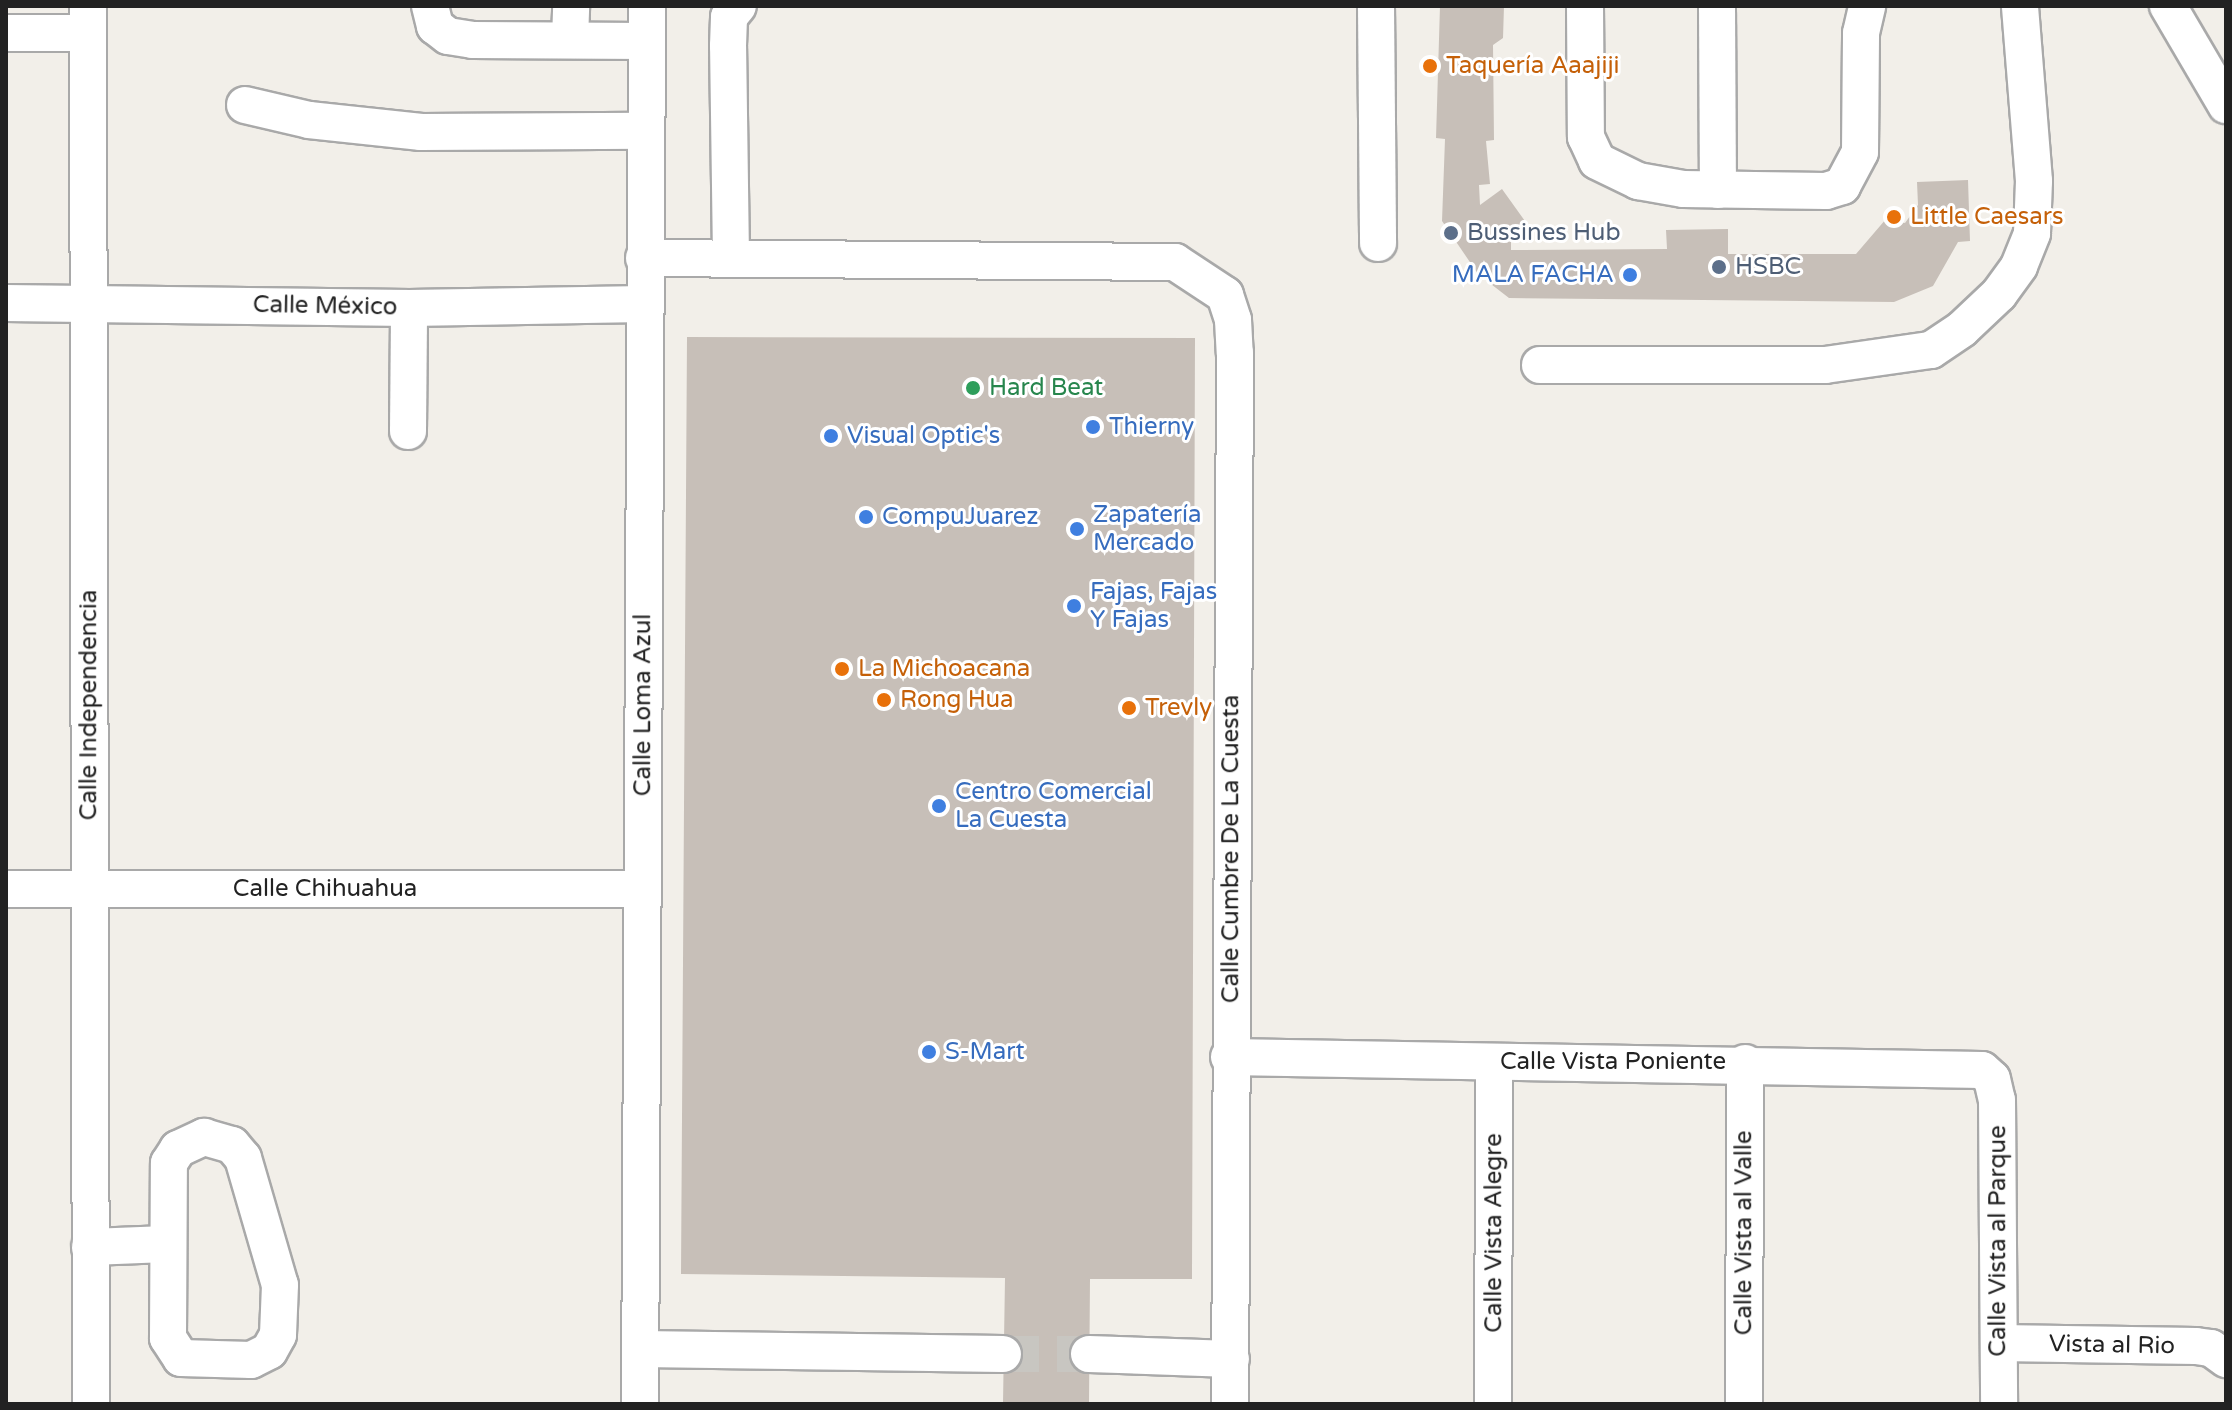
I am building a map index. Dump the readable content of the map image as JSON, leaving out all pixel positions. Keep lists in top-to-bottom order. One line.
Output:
{"streets":{"street":["Calle México","Calle Independencia","Calle Loma Azul","Calle Cumbre De La Cuesta","Calle Chihuahua","Calle Vista Poniente","Calle Vista Alegre","Calle Vista al Valle","Calle Vista al Parque","Vista al Rio"]},"crossings":[["Calle México","Calle Independencia"],["Calle México","Calle Loma Azul"],["Calle Independencia","Calle Chihuahua"],["Calle Loma Azul","Calle Chihuahua"],["Calle Cumbre De La Cuesta","Calle Vista Poniente"],["Calle Vista Poniente","Calle Vista Alegre"],["Calle Vista Poniente","Calle Vista al Valle"],["Calle Vista Poniente","Calle Vista al Parque"],["Calle Vista al Parque","Vista al Rio"]],"places":["Taquería Aaajiji","Little Caesars","Bussines Hub","HSBC","MALA FACHA","Hard Beat","Thierny","Visual Optic's","CompuJuarez","Zapatería Mercado","Fajas, Fajas Y Fajas","La Michoacana","Rong Hua","Trevly","Centro Comercial La Cuesta","S-Mart"]}
